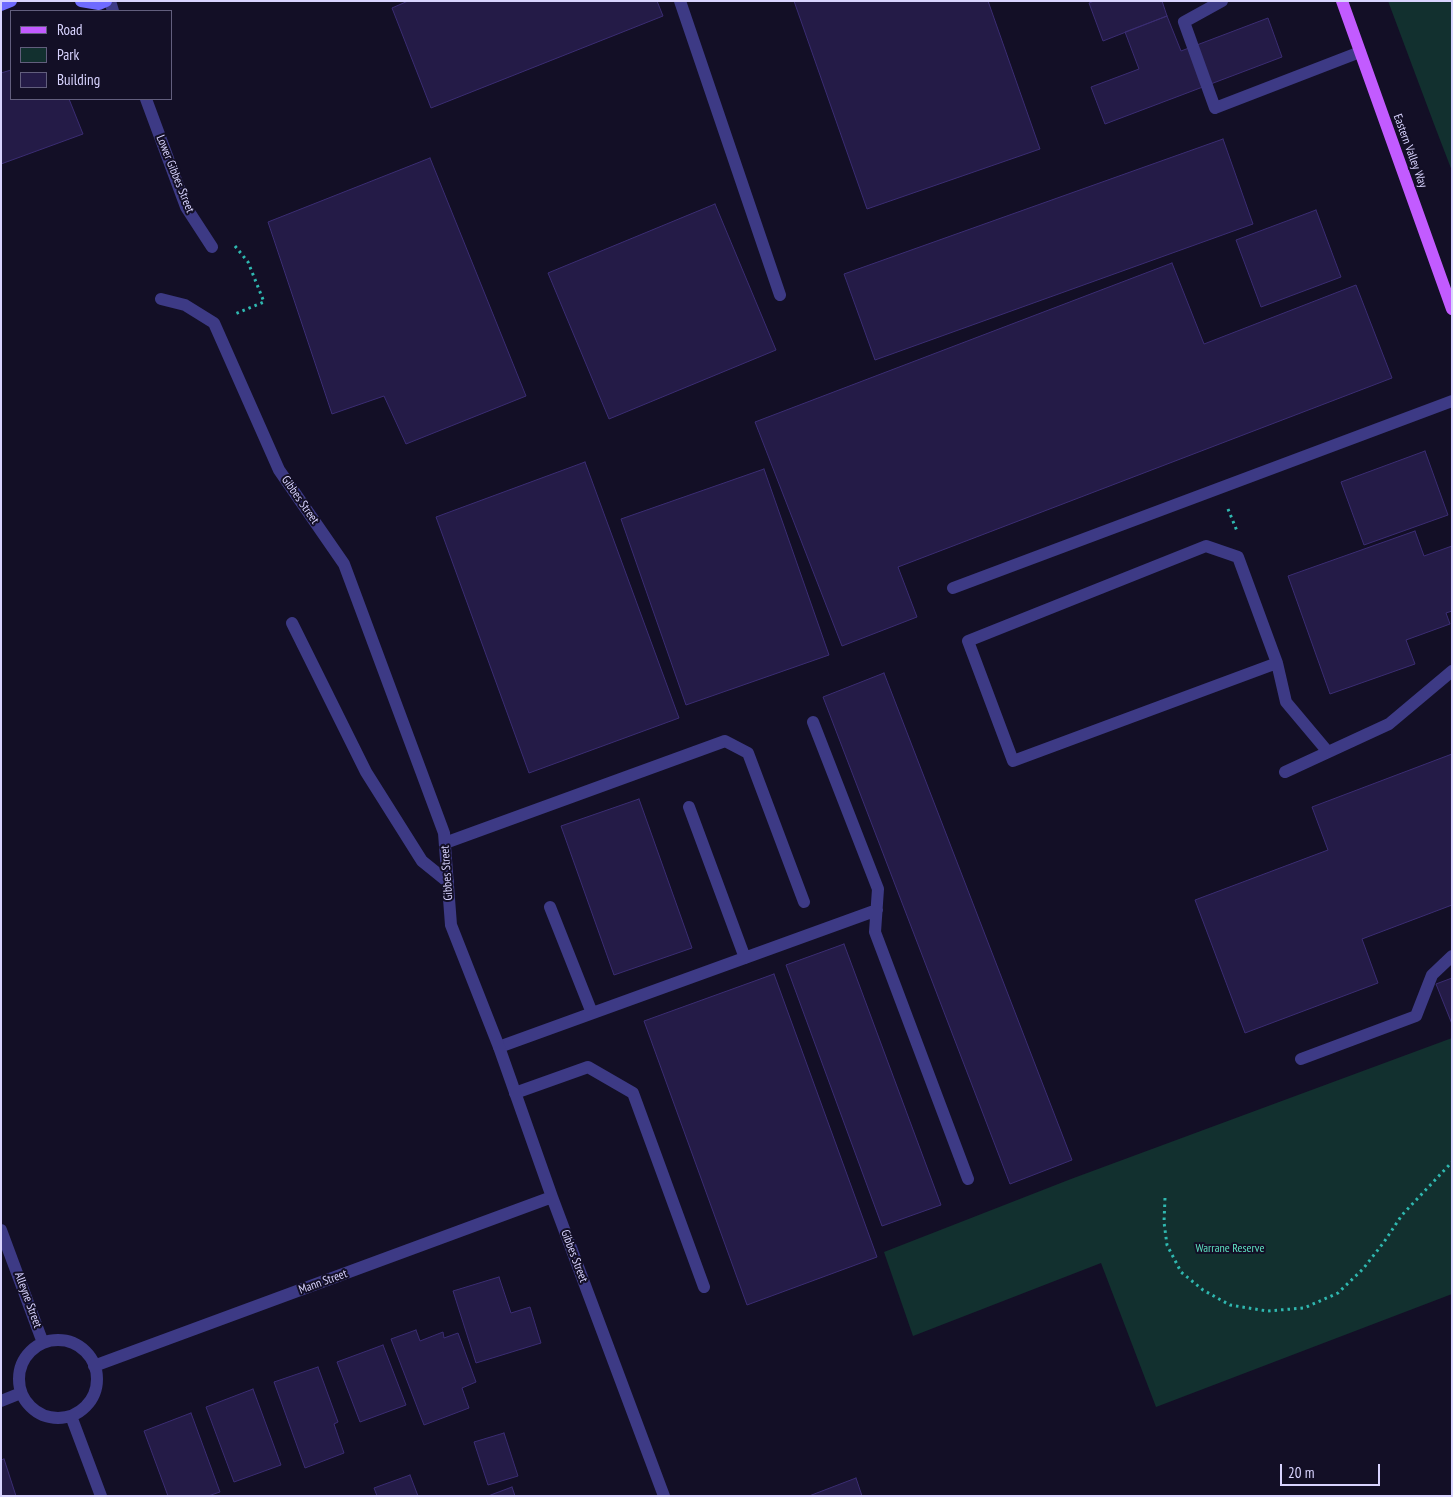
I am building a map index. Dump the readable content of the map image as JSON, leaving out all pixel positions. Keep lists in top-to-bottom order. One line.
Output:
{"streets":{"main road":["Eastern Valley Way"],"street":["Lower Gibbes Street","Gibbes Street","Mann Street","Alleyne Street"]},"crossings":[["Gibbes Street","Mann Street"],["Mann Street","Alleyne Street"]],"parks":["Warrane Reserve"],"legend":["Road","Park","Building"],"scale_bar":"20 m"}
